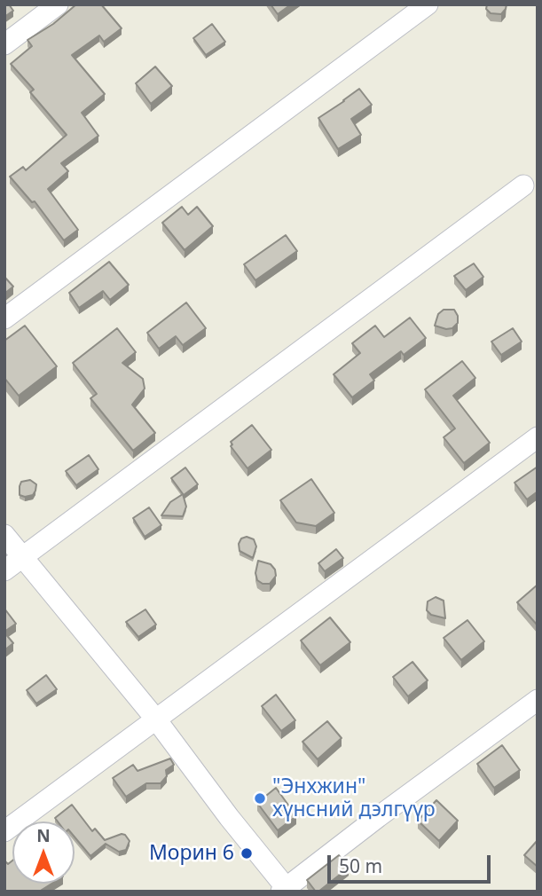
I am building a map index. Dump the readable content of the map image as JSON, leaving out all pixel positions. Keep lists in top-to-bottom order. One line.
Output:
{"places":["\"Энхжин\" хүнсний дэлгүүр","Морин 6"],"scale_bar":"50 m","north":"top"}
